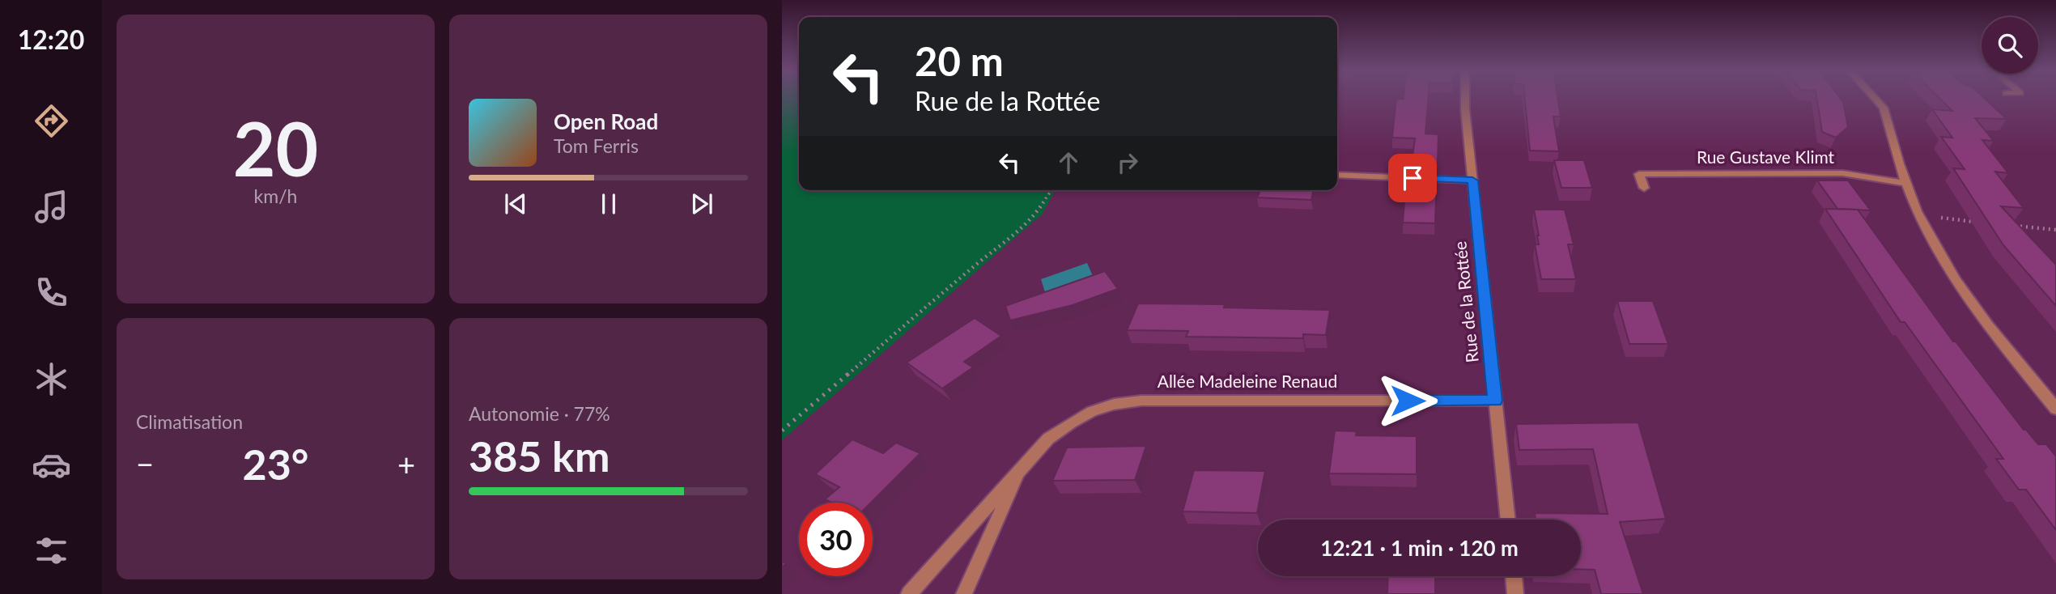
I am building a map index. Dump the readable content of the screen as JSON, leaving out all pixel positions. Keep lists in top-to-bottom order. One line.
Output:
{"streets":{"street":["Rue Gustave Klimt","Rue de la Rottée","Allée Madeleine Renaud"]},"crossings":[["Rue de la Rottée","Allée Madeleine Renaud"]],"page":{"tabs":"12:20","tile":[["20","km/h"],"Climatisation",["Autonomie · 77%","385 km"]],"turn":["20 m","Rue de la Rottée"],"song":["Open Road","Tom Ferris"],"heat":["−","23°","+"],"limit":"30","trip":"12:21 · 1 min · 120 m"}}
